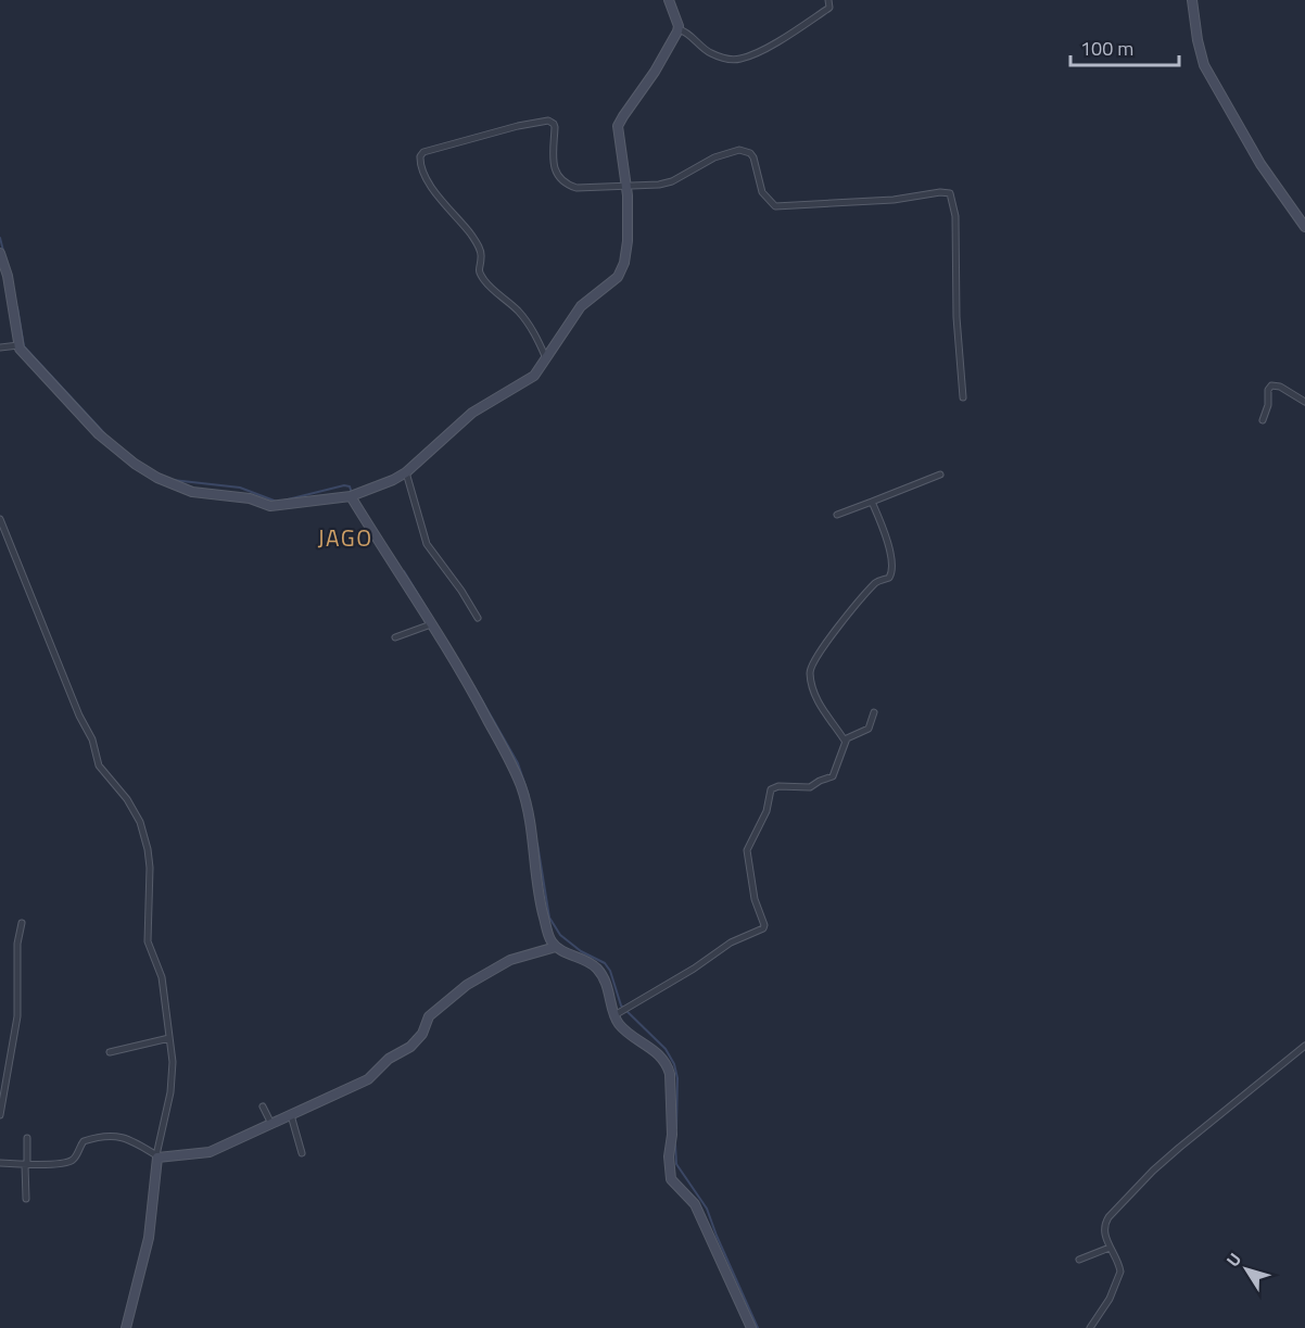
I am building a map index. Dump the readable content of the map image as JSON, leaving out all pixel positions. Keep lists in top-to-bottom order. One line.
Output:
{"districts":["JAGO"],"scale_bar":"100 m","north":"top left"}
